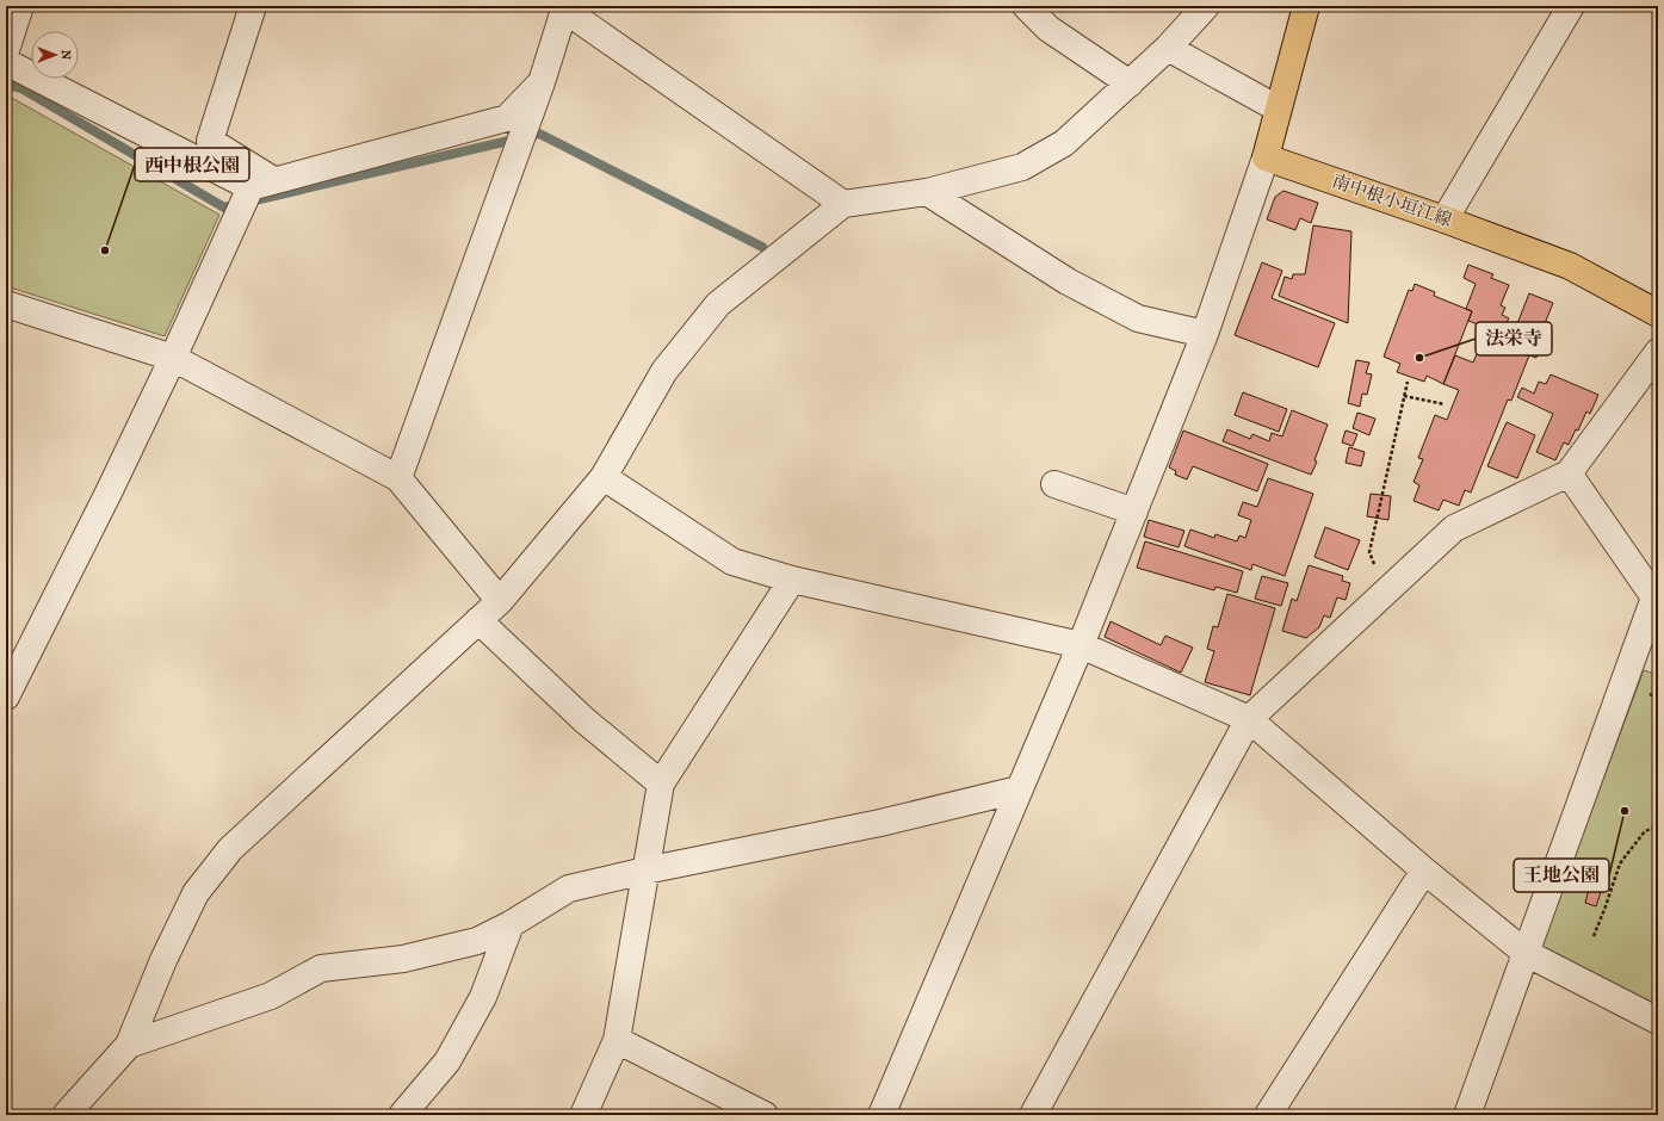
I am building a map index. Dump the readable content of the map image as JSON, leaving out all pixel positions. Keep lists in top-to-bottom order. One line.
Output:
{"streets":{"main road":["南中根小垣江線"]},"places":["西中根公園","法栄寺","王地公園"],"north":"right"}
